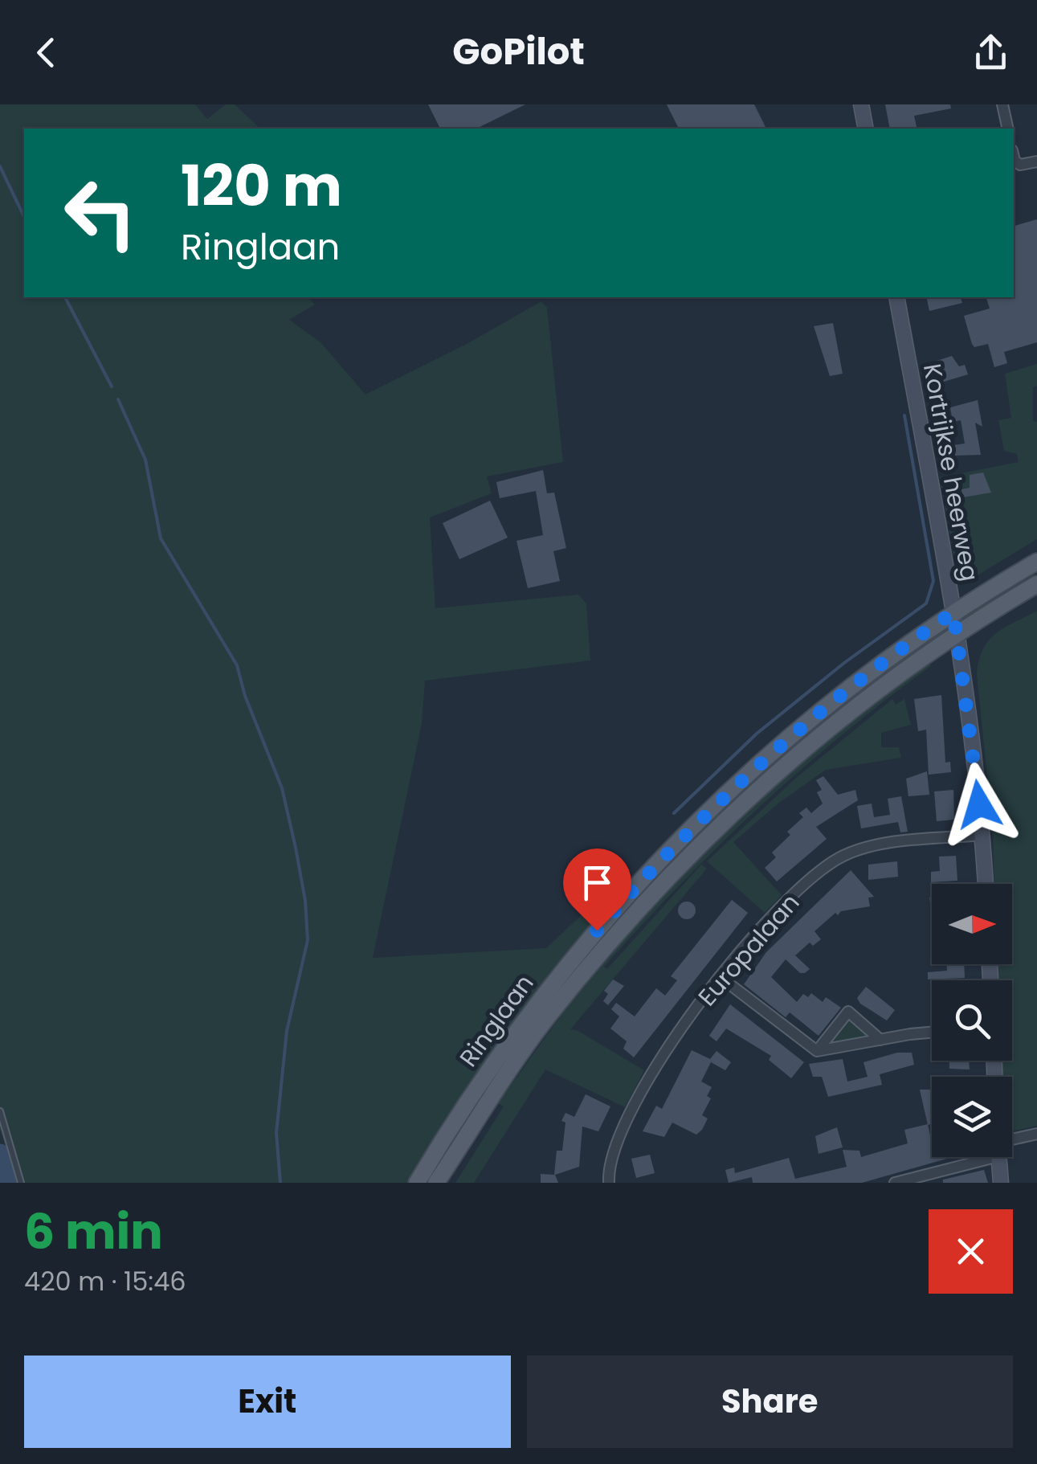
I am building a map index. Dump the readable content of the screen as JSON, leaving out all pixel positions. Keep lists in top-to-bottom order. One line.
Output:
{"streets":{"main road":["Ringlaan"],"street":["Kortrijkse heerweg","Europalaan"]},"crossings":[["Kortrijkse heerweg","Europalaan"],["Kortrijkse heerweg","Ringlaan"]],"north":"right","page":{"header":"GoPilot","turn":["120 m","Ringlaan"],"heading":["6 min","420 m · 15:46"],"buttons":["Exit","Share"]}}
